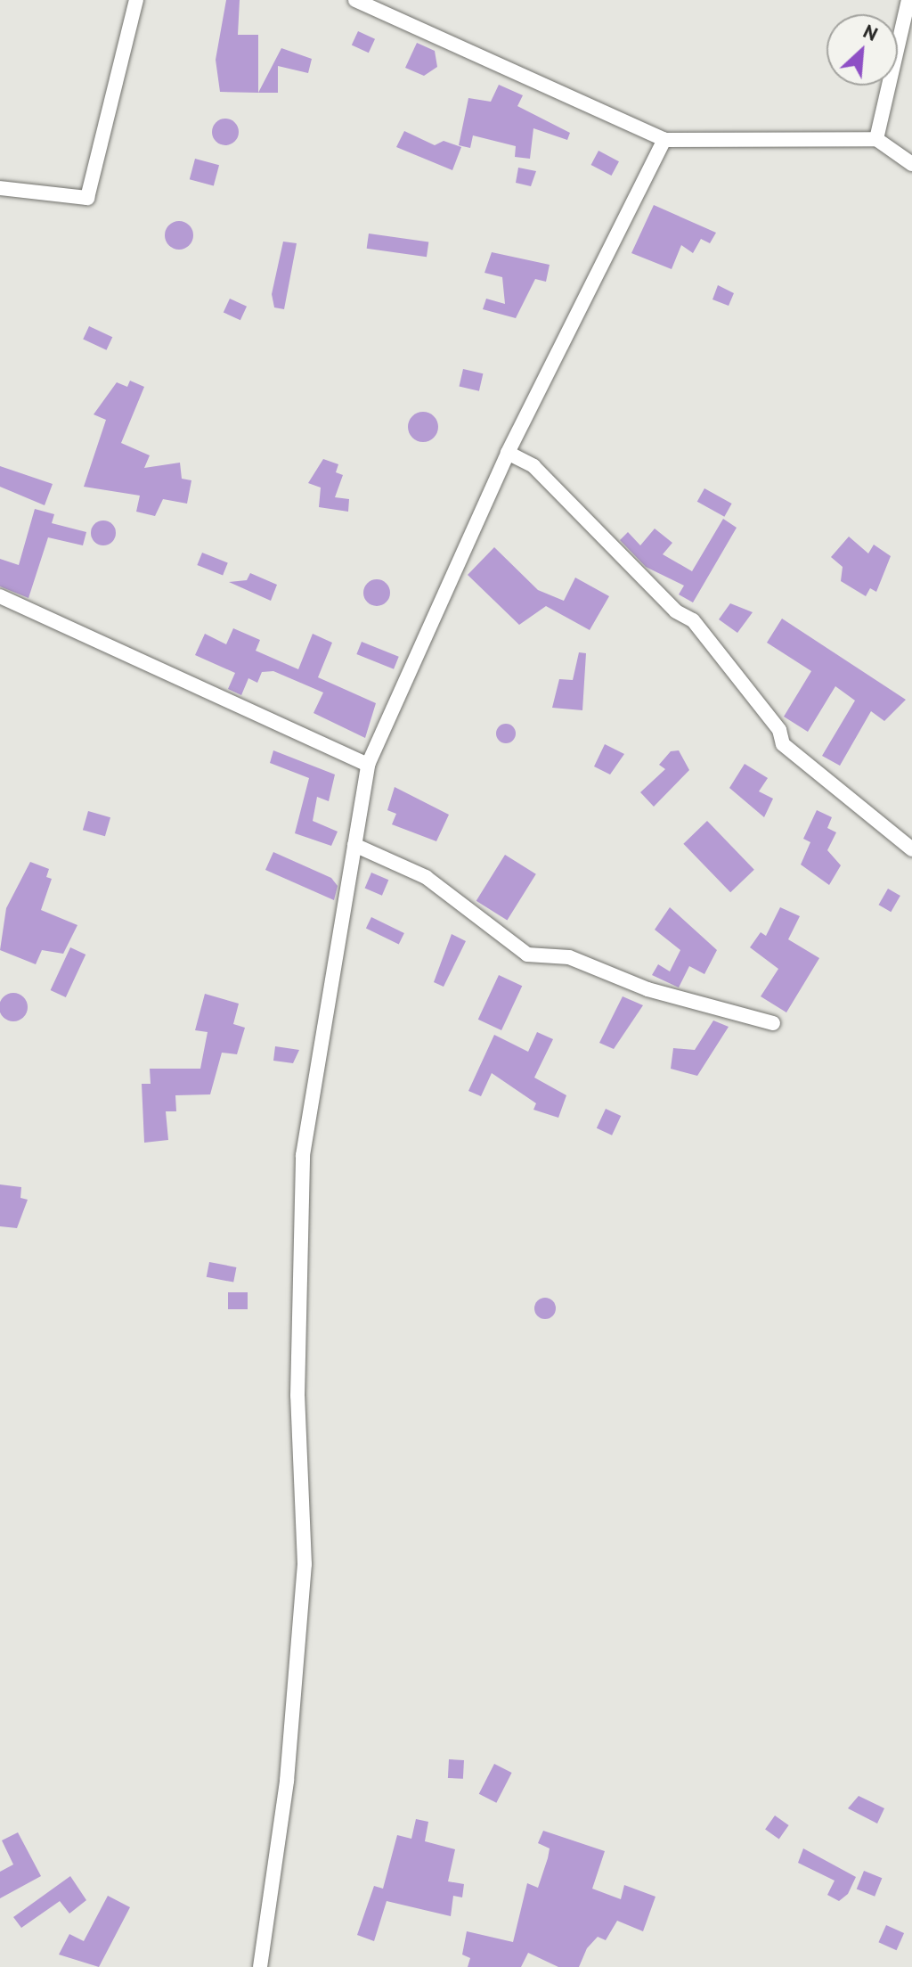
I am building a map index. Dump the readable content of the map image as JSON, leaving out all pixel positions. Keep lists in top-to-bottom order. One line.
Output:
{"north":"top right"}
